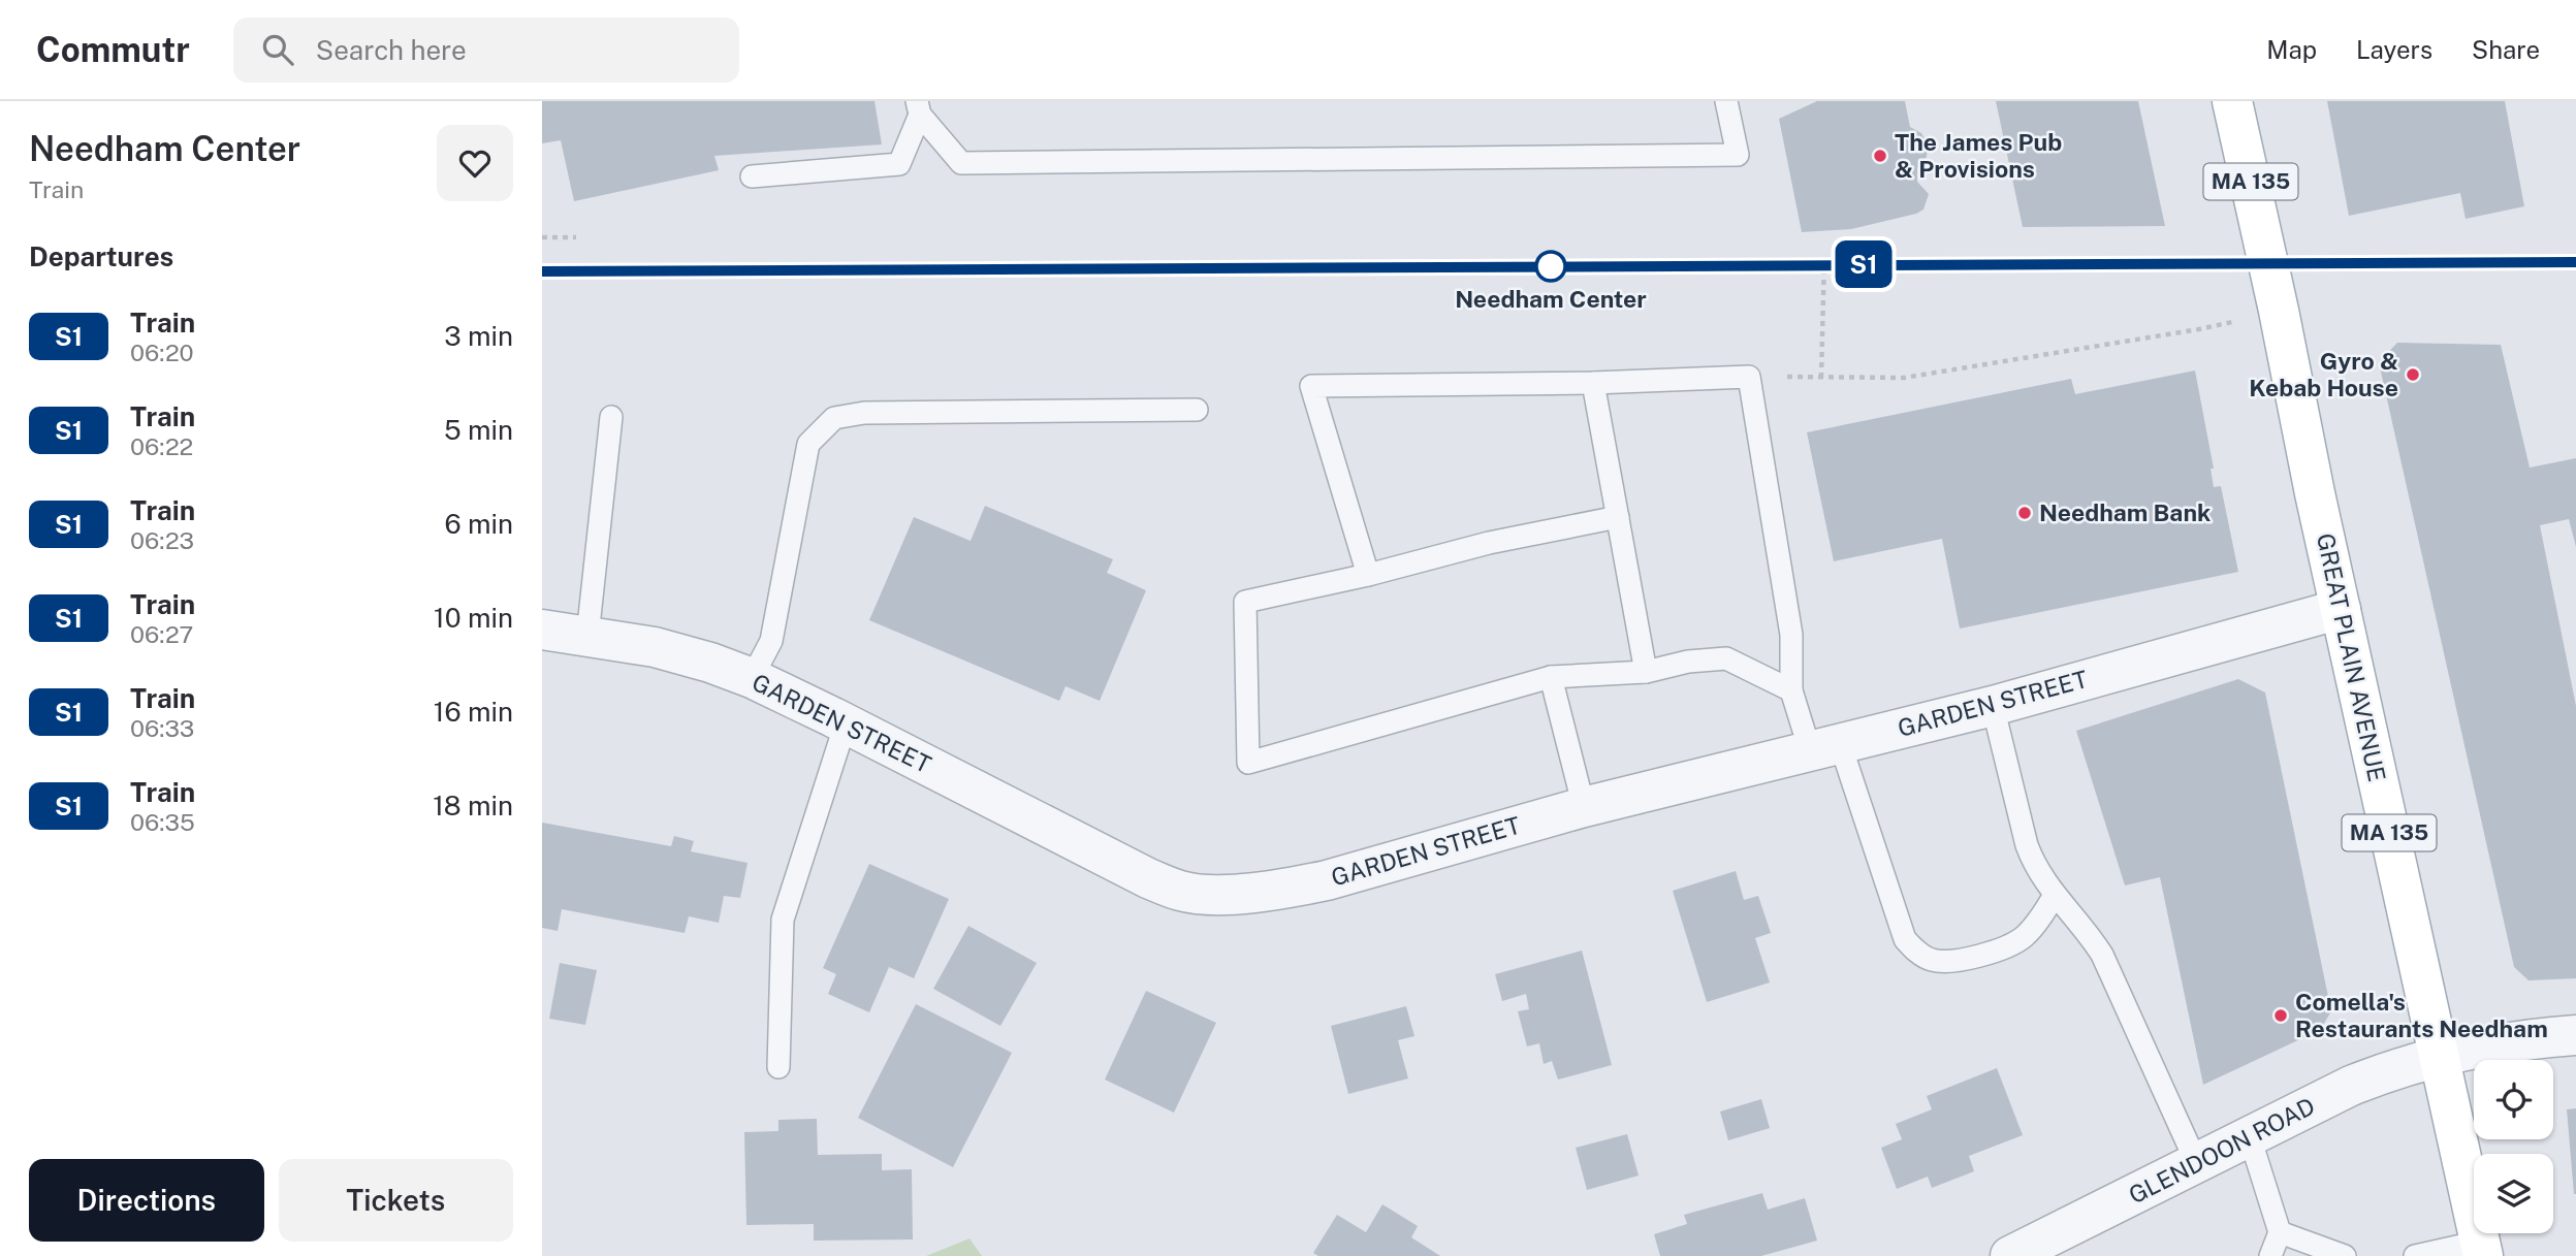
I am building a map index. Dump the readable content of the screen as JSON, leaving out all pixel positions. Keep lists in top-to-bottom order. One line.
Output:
{"streets":{"main road":["MA 135","GREAT PLAIN AVENUE"],"street":["GARDEN STREET","GLENDOON ROAD"]},"crossings":[["GREAT PLAIN AVENUE","GARDEN STREET"],["GREAT PLAIN AVENUE","GLENDOON ROAD"]],"places":["The James Pub & Provisions","Needham Center","Gyro & Kebab House","Needham Bank","Comella's Restaurants Needham"],"page":{"header":"Commutr","search":"Search here","nav":["Map","Layers","Share"],"heading":[["Needham Center","Train"],"Departures"],"on_map":"S1","list":[{"mark":"S1","name":"Train","note":"06:20","value":"3 min"},{"mark":"S1","name":"Train","note":"06:22","value":"5 min"},{"mark":"S1","name":"Train","note":"06:23","value":"6 min"},{"mark":"S1","name":"Train","note":"06:27","value":"10 min"},{"mark":"S1","name":"Train","note":"06:33","value":"16 min"},{"mark":"S1","name":"Train","note":"06:35","value":"18 min"}],"buttons":["Directions","Tickets"]}}
